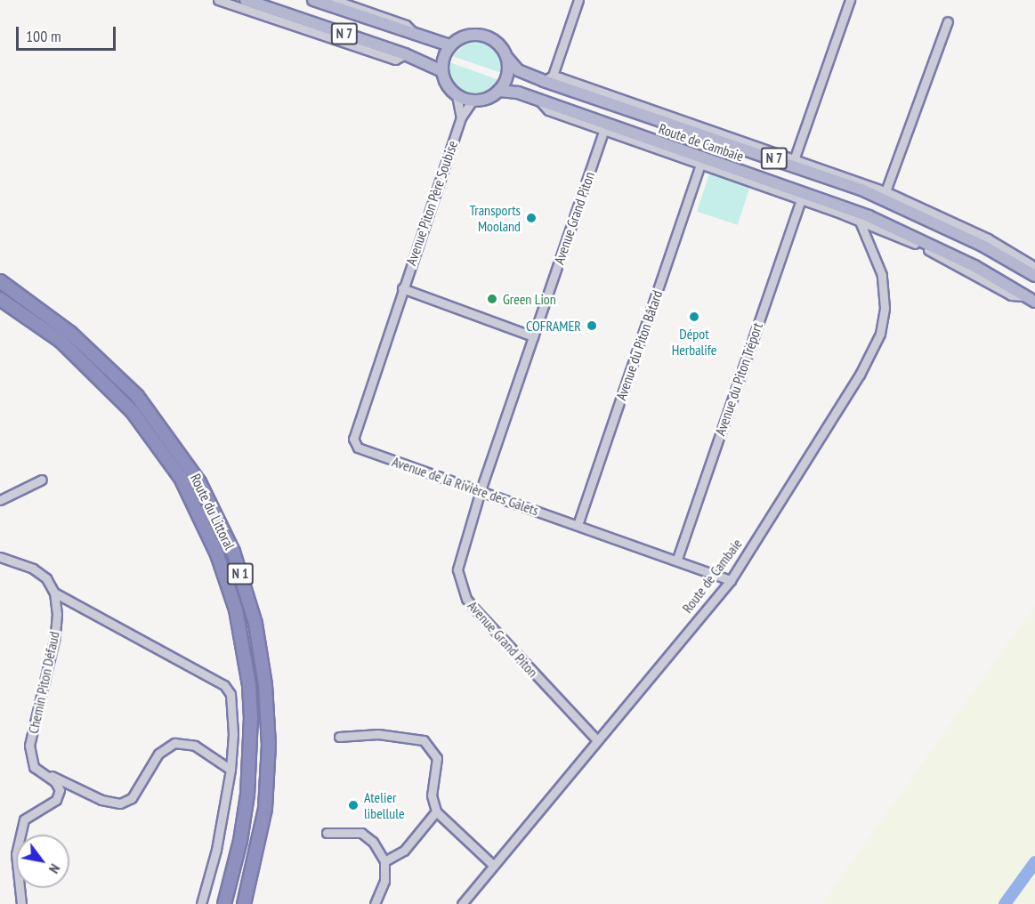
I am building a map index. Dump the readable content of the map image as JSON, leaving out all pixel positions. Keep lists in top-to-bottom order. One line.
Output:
{"streets":{"highway":["Route du Littoral","N 1"],"main road":["N 7","Route de Cambaie"],"street":["Avenue Piton Père Soubise","Avenue Grand Piton","Avenue du Piton Bâtard","Avenue du Piton Tréport","Avenue de la Rivière des Galets","Chemin Piton Défaud"]},"crossings":[["N 7","Route de Cambaie"],["Route de Cambaie","Avenue Grand Piton"],["Route de Cambaie","Avenue de la Rivière des Galets"],["Avenue Piton Père Soubise","Avenue de la Rivière des Galets"],["Avenue Grand Piton","Avenue de la Rivière des Galets"],["Avenue du Piton Bâtard","Avenue de la Rivière des Galets"],["Avenue du Piton Tréport","Avenue de la Rivière des Galets"]],"places":["Transports Mooland","Green Lion","Dépot Herbalife","COFRAMER","Atelier libellule"],"scale_bar":"100 m","north":"bottom right"}
